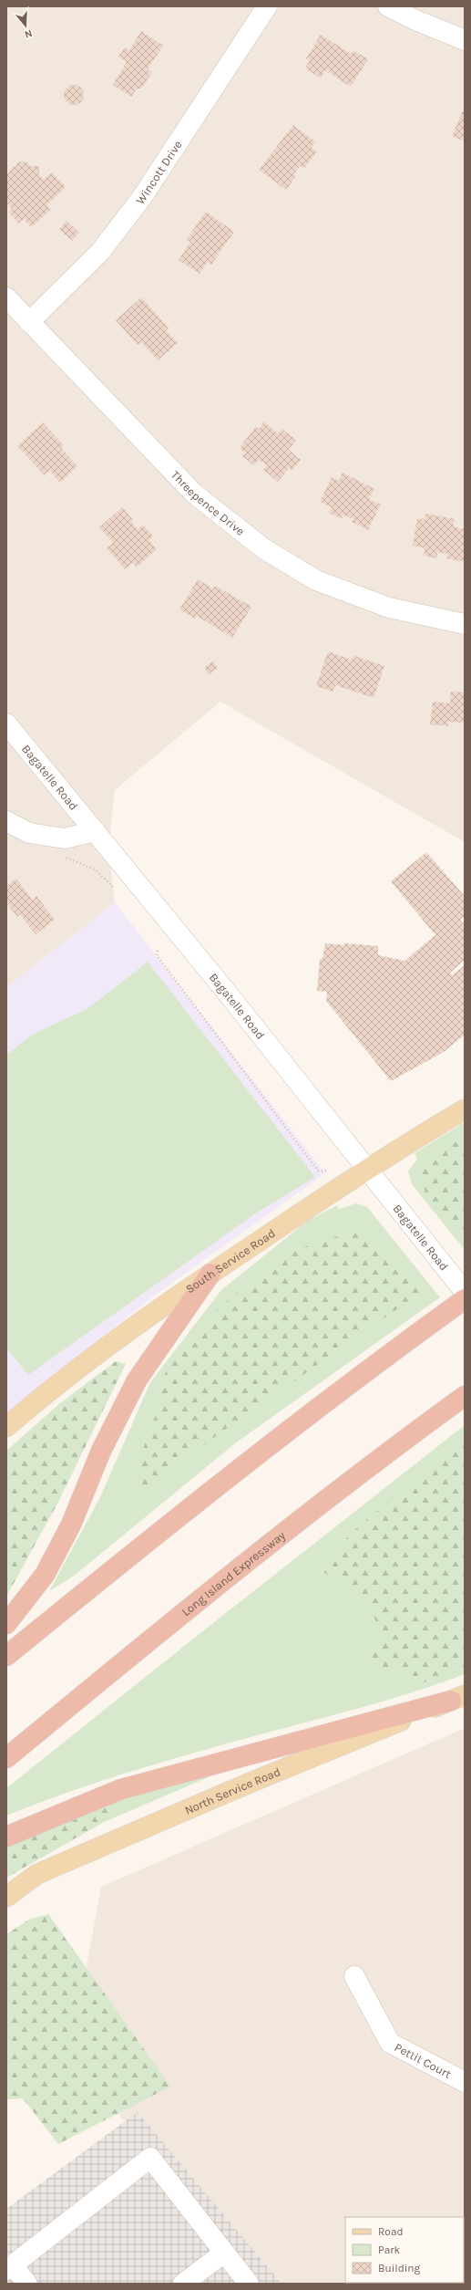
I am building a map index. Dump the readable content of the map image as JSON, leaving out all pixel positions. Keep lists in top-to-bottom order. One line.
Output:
{"streets":{"highway":["Long Island Expressway"],"main road":["South Service Road","North Service Road"],"street":["Wincott Drive","Threepence Drive","Bagatelle Road","Pettit Court"]},"crossings":[["Wincott Drive","Threepence Drive"],["Bagatelle Road","South Service Road"]],"legend":["Road","Park","Building"],"north":"bottom"}
